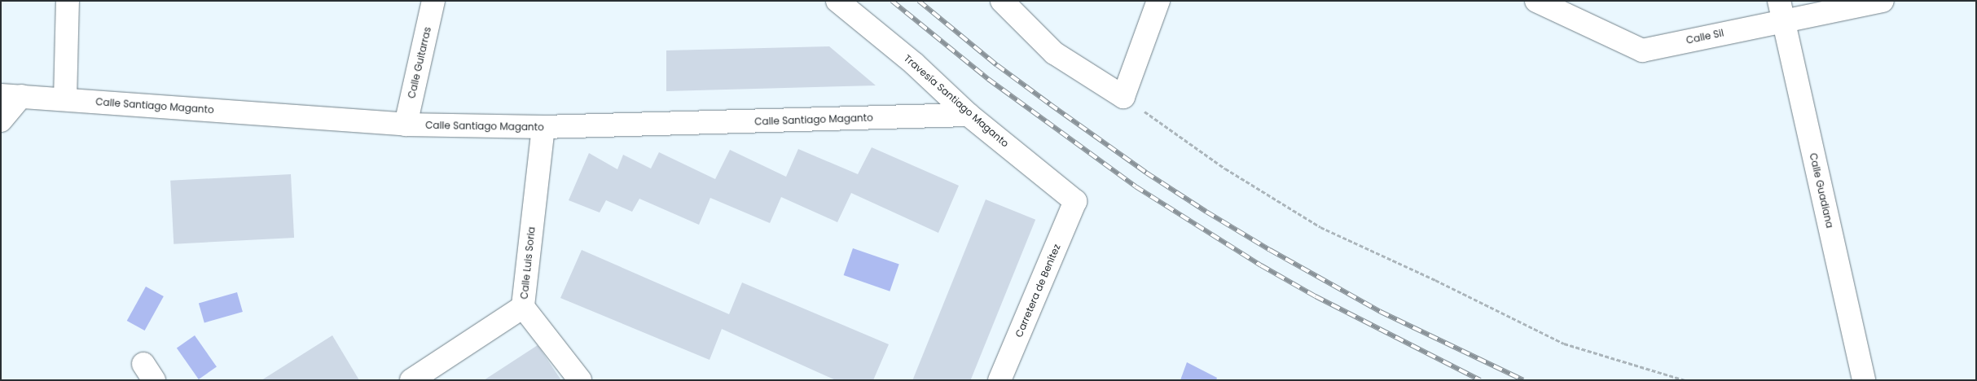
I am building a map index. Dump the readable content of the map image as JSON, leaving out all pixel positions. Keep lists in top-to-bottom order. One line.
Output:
{"streets":{"street":["Calle Sil","Calle Guitarras","Travesía Santiago Maganto","Calle Santiago Maganto","Calle Guadiana","Calle Luis Soria","Carretera de Benítez"]},"crossings":[["Calle Sil","Calle Guadiana"],["Calle Guitarras","Calle Santiago Maganto"],["Travesía Santiago Maganto","Calle Santiago Maganto"],["Travesía Santiago Maganto","Carretera de Benítez"],["Calle Santiago Maganto","Calle Luis Soria"]]}
